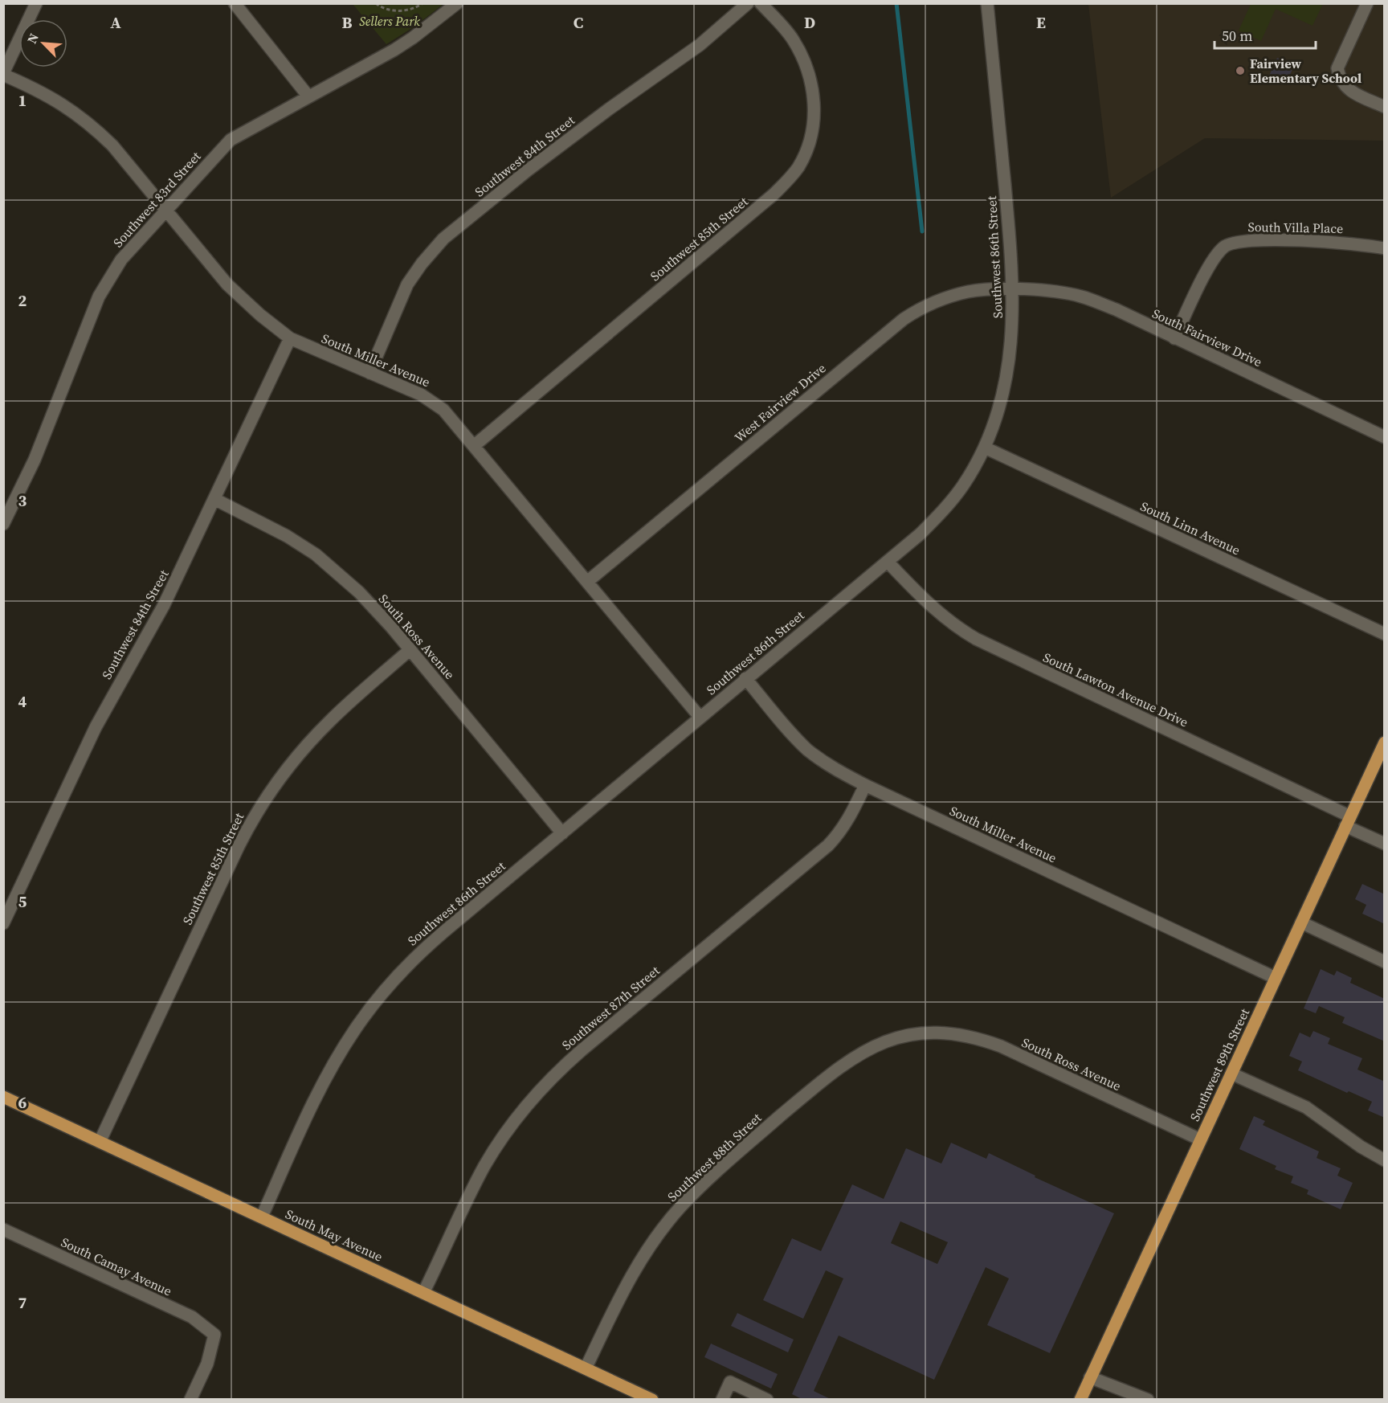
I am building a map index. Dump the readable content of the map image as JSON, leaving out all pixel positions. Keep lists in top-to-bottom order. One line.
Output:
{"streets":{"main road":["Southwest 89th Street","South May Avenue"],"street":["Southwest 84th Street","Southwest 83rd Street","South Villa Place","Southwest 85th Street","Southwest 86th Street","South Fairview Drive","South Miller Avenue","West Fairview Drive","South Linn Avenue","South Ross Avenue","South Lawton Avenue Drive","Southwest 87th Street","Southwest 88th Street","South Camay Avenue"]},"crossings":[["Southwest 84th Street","South Miller Avenue"],["Southwest 84th Street","South Ross Avenue"],["Southwest 83rd Street","South Miller Avenue"],["South Villa Place","South Fairview Drive"],["Southwest 85th Street","South Miller Avenue"],["Southwest 85th Street","South Ross Avenue"],["Southwest 85th Street","South May Avenue"],["Southwest 86th Street","South Fairview Drive"],["Southwest 86th Street","South Miller Avenue"],["Southwest 86th Street","West Fairview Drive"],["Southwest 86th Street","South Linn Avenue"],["Southwest 86th Street","South Ross Avenue"],["Southwest 86th Street","South Lawton Avenue Drive"],["Southwest 86th Street","South May Avenue"],["South Fairview Drive","West Fairview Drive"],["South Miller Avenue","West Fairview Drive"],["South Miller Avenue","Southwest 87th Street"],["South Miller Avenue","Southwest 89th Street"],["South Ross Avenue","Southwest 89th Street"],["South Ross Avenue","Southwest 88th Street"],["South Lawton Avenue Drive","Southwest 89th Street"],["Southwest 87th Street","South May Avenue"],["Southwest 88th Street","South May Avenue"]],"parks":["Sellers Park"],"places":["Fairview Elementary School"],"scale_bar":"50 m","north":"top left","grid":{"columns":["A","B","C","D","E"],"rows":["1","2","3","4","5","6","7"]}}
